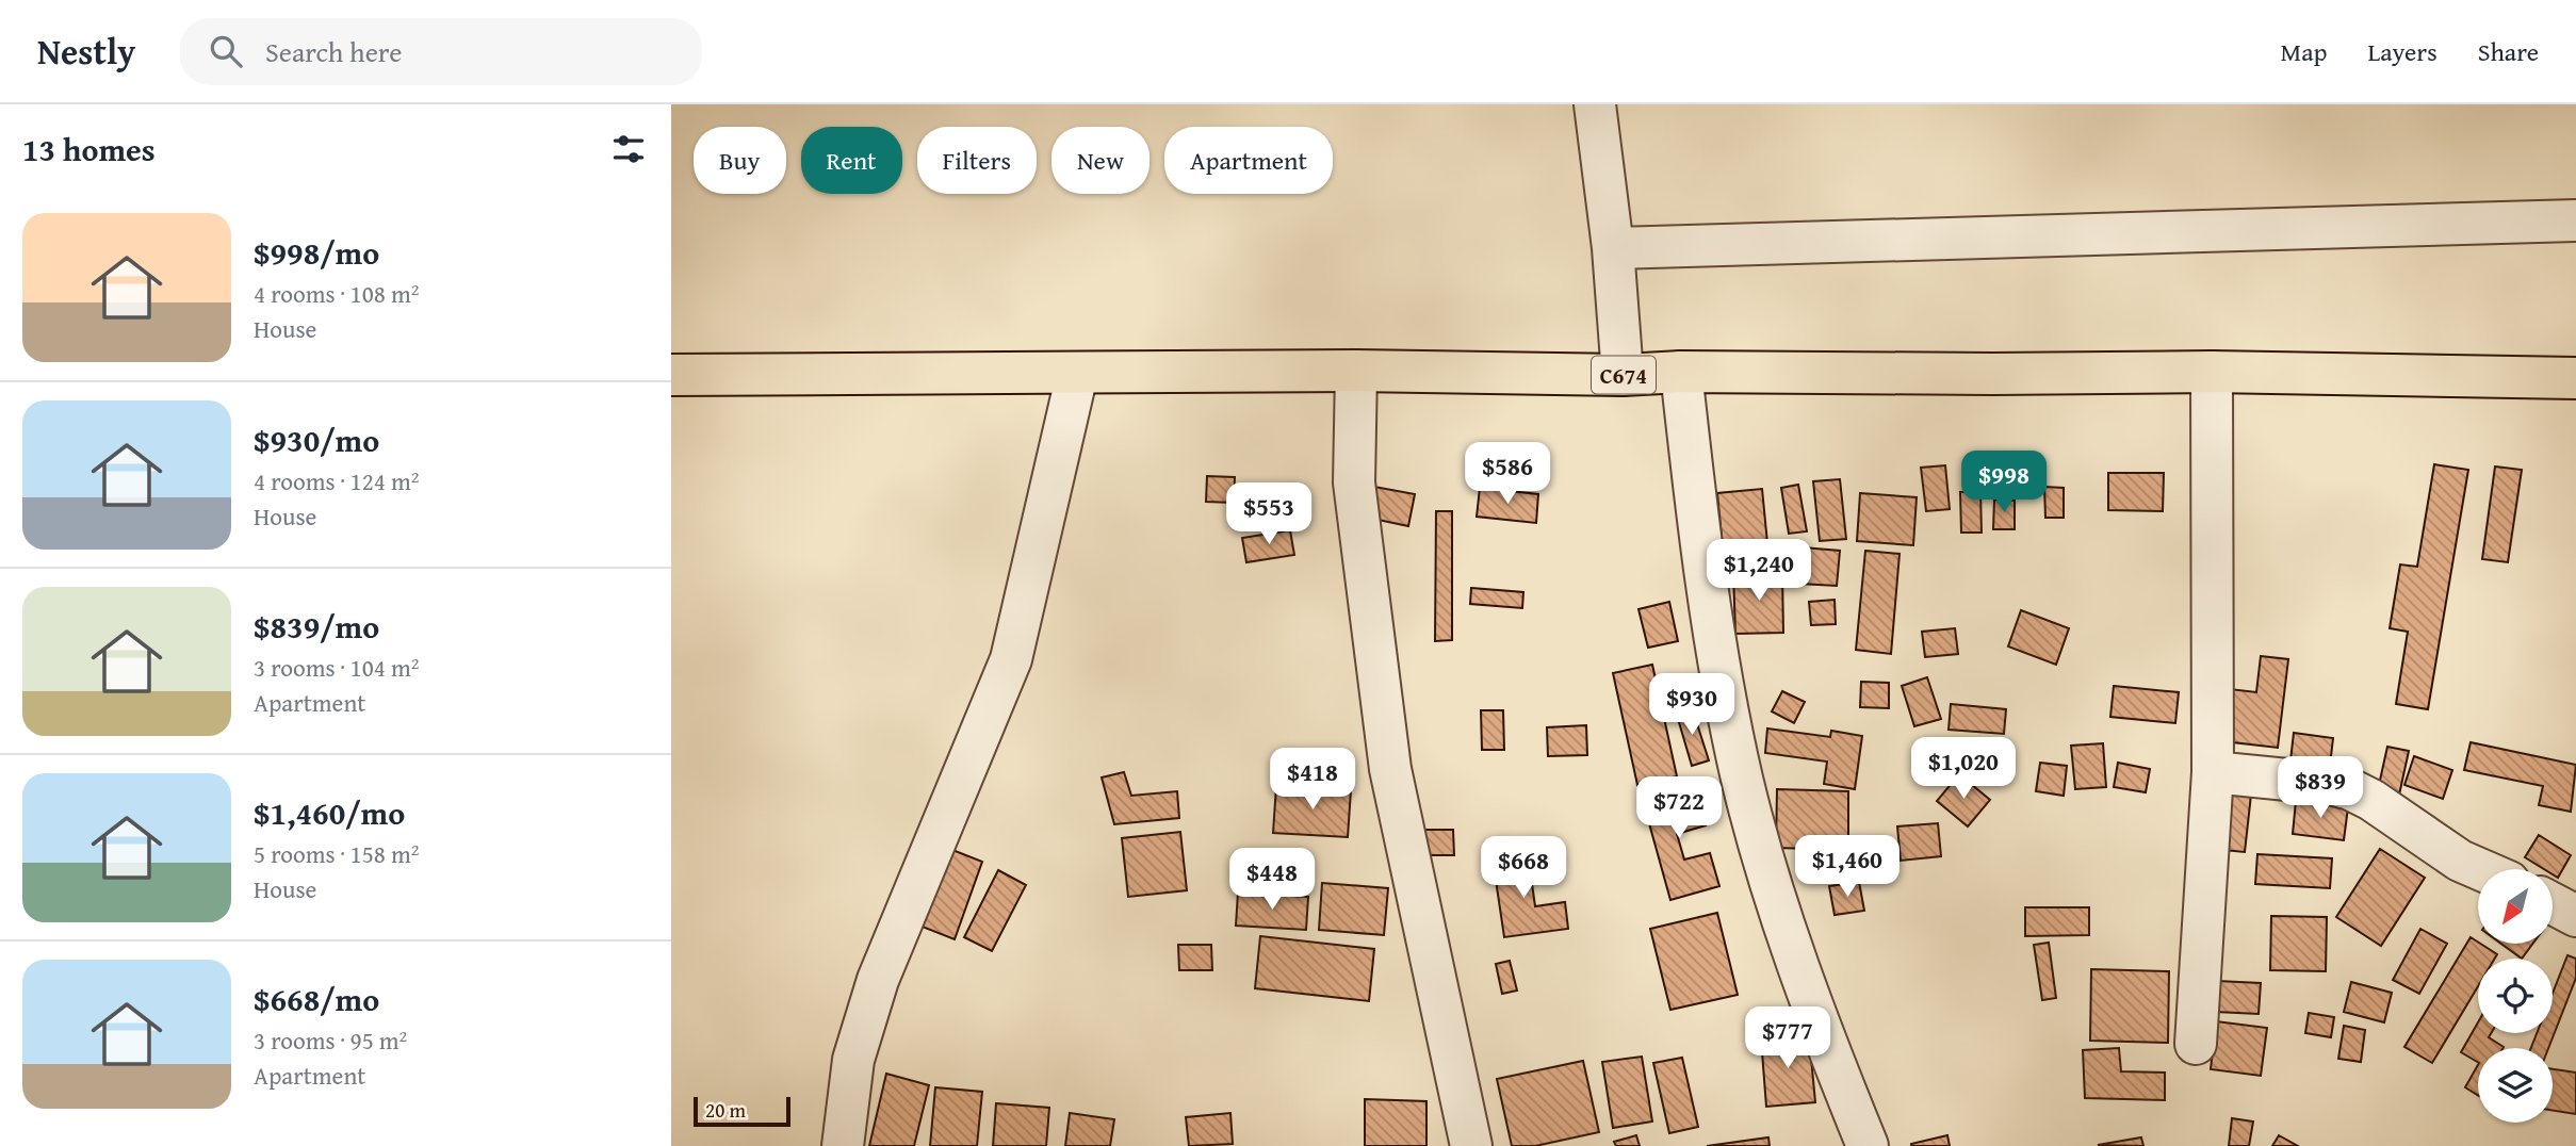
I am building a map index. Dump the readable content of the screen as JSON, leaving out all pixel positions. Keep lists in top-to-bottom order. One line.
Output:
{"streets":{"main road":["C674"]},"scale_bar":"20 m","north":"bottom left","page":{"header":"Nestly","search":"Search here","nav":["Map","Layers","Share"],"heading":"13 homes","chip":["Buy","Rent","Filters","New","Apartment"],"list":[{"name":"$998/mo","note":"4 rooms · 108 m² · House"},{"name":"$930/mo","note":"4 rooms · 124 m² · House"},{"name":"$839/mo","note":"3 rooms · 104 m² · Apartment"},{"name":"$1,460/mo","note":"5 rooms · 158 m² · House"},{"name":"$668/mo","note":"3 rooms · 95 m² · Apartment"}],"price":["$586","$998","$553","$1,240","$930","$1,020","$418","$839","$722","$1,460","$668","$448","$777"],"scale":"20 m"}}
